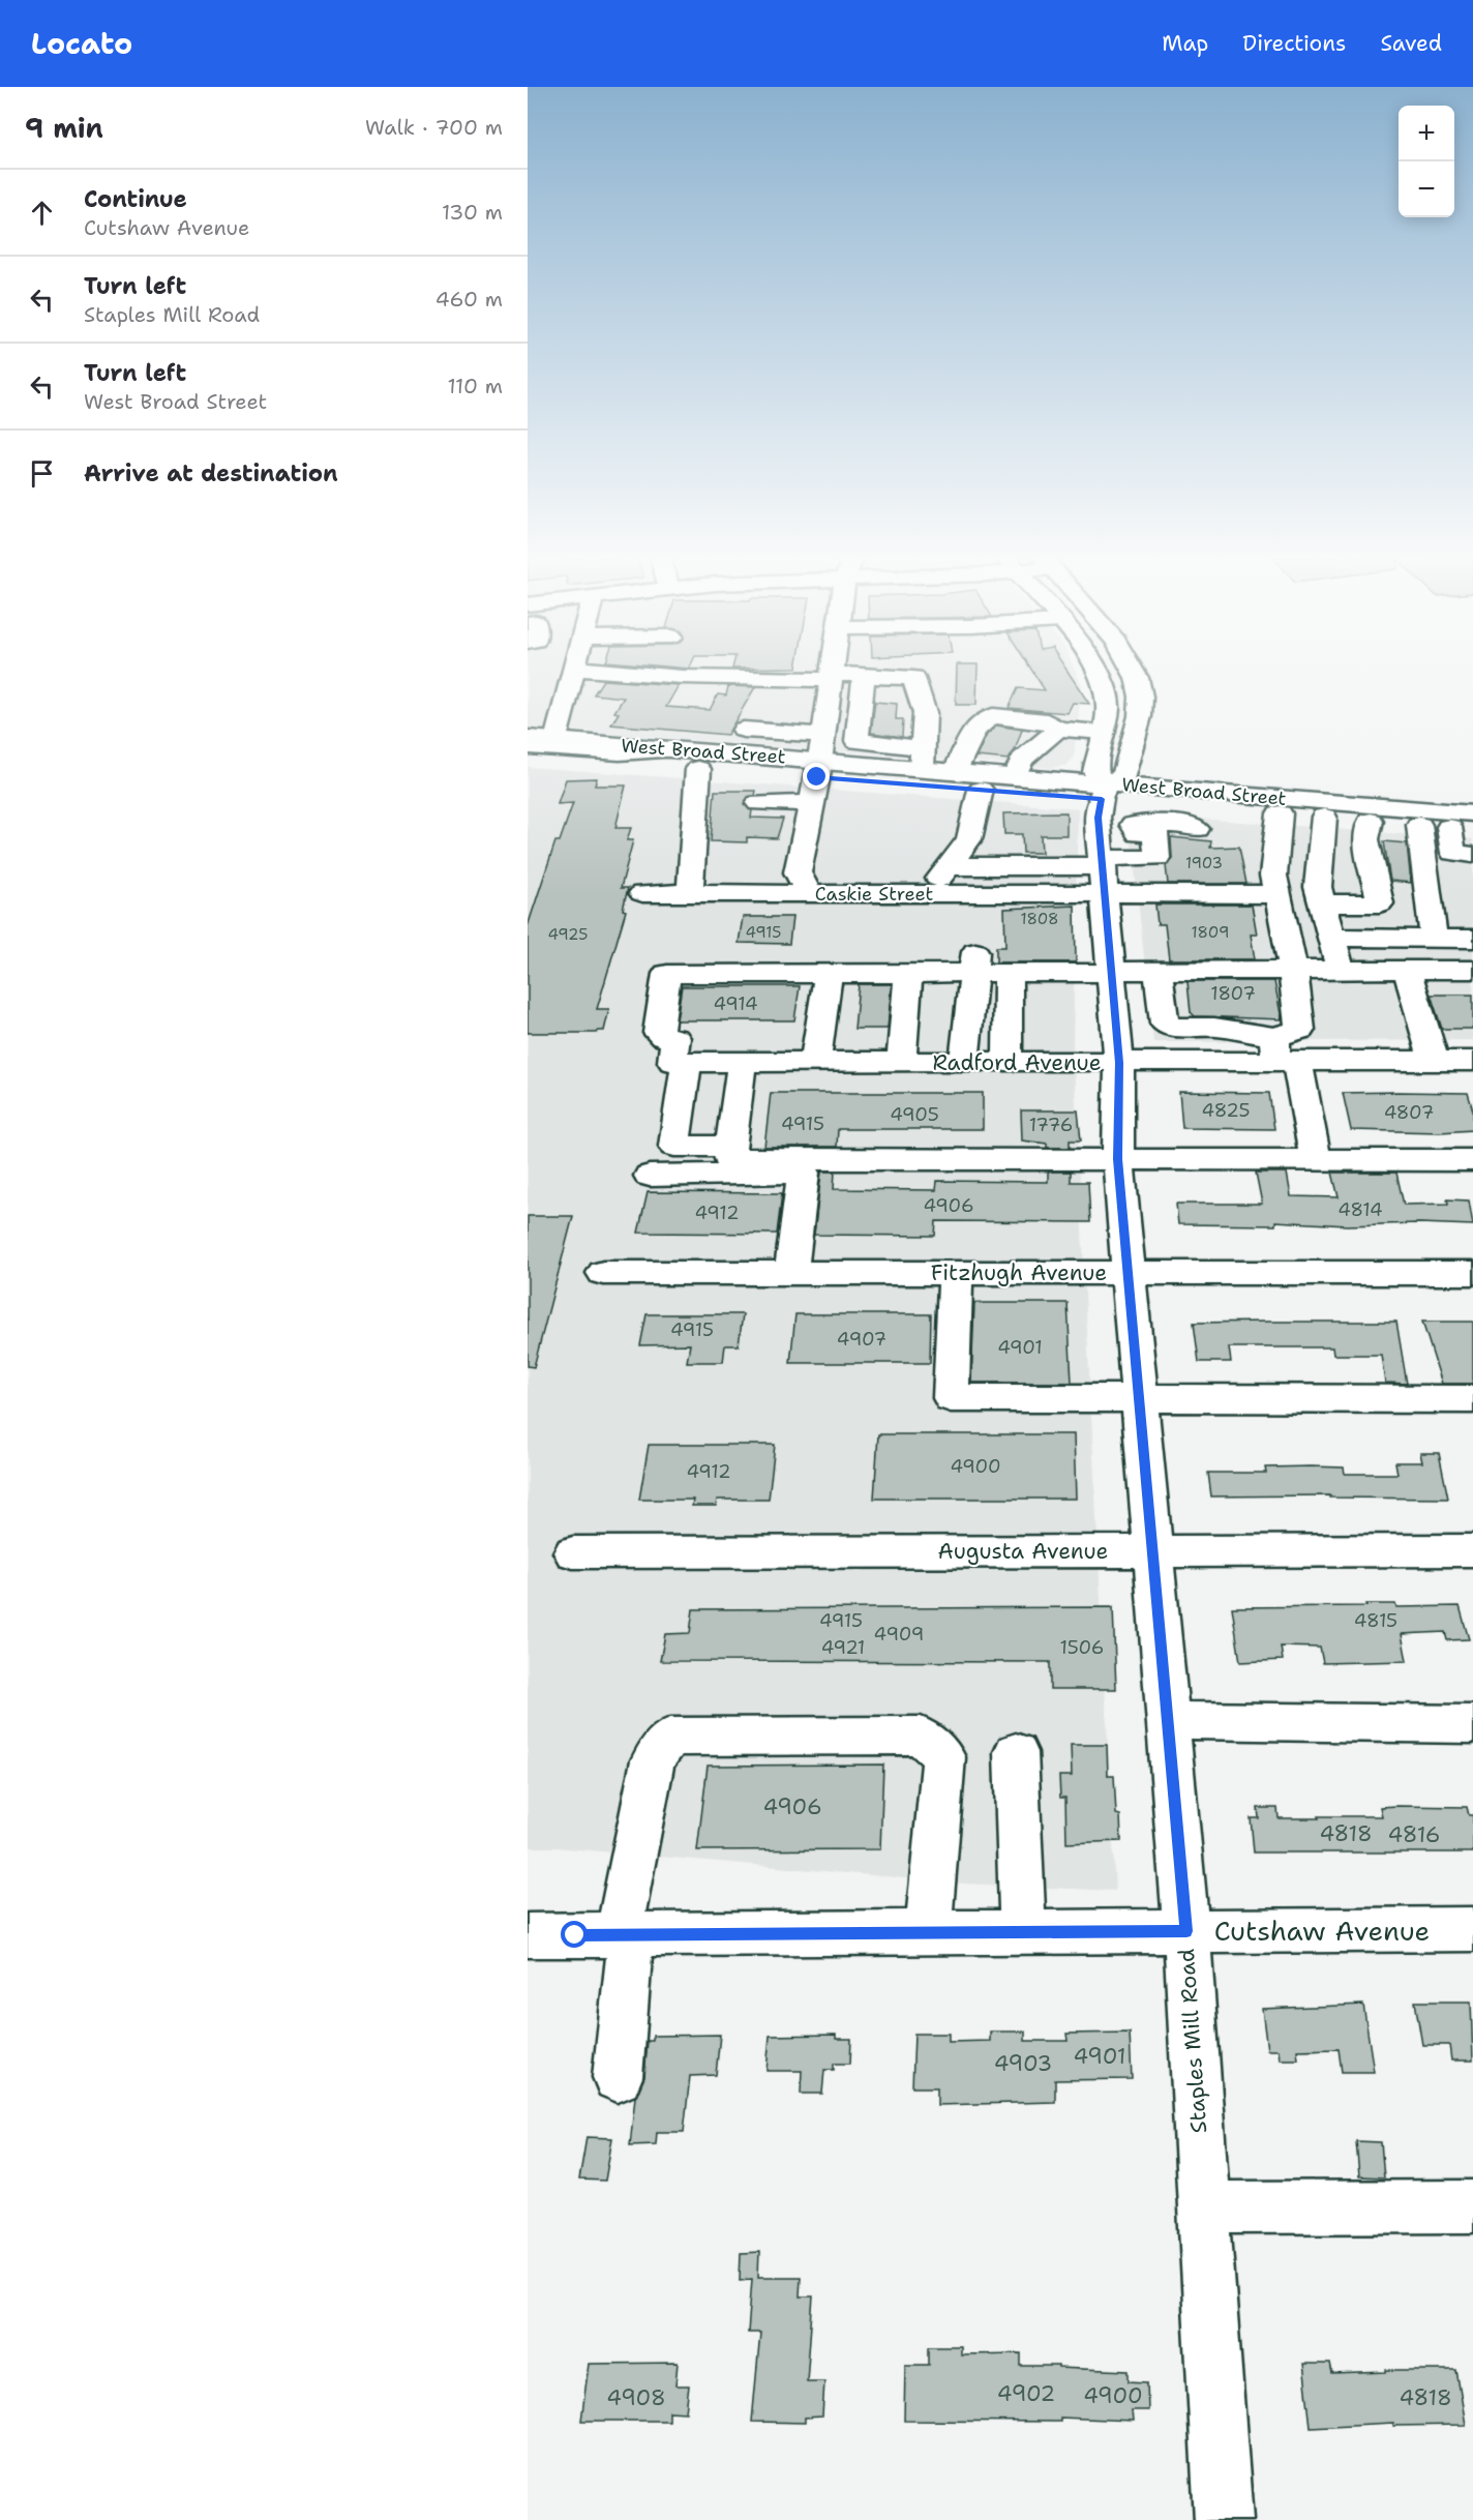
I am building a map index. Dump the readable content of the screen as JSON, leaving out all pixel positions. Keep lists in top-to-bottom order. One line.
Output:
{"streets":{"street":["West Broad Street","Caskie Street","Radford Avenue","Fitzhugh Avenue","Augusta Avenue","Cutshaw Avenue","Staples Mill Road"]},"crossings":[["West Broad Street","Staples Mill Road"],["Caskie Street","Staples Mill Road"],["Radford Avenue","Staples Mill Road"],["Fitzhugh Avenue","Staples Mill Road"],["Augusta Avenue","Staples Mill Road"],["Cutshaw Avenue","Staples Mill Road"]],"house_numbers":["1903","1808","4915","1809","4925","1807","4914","4825","4807","4905","4915","1776","4906","4814","4912","4915","4907","4901","4900","4912","4915","4815","4909","4921","1506","4906","4818","4816","4901","4903","4902","4900","4908","4818"],"page":{"header":"Locato","nav":["Map","Directions","Saved"],"heading":["9 min","Walk · 700 m"],"map_buttons":["+","−"],"list":[["Continue","Cutshaw Avenue","130 m"],["Turn left","Staples Mill Road","460 m"],["Turn left","West Broad Street","110 m"],"Arrive at destination"]}}
